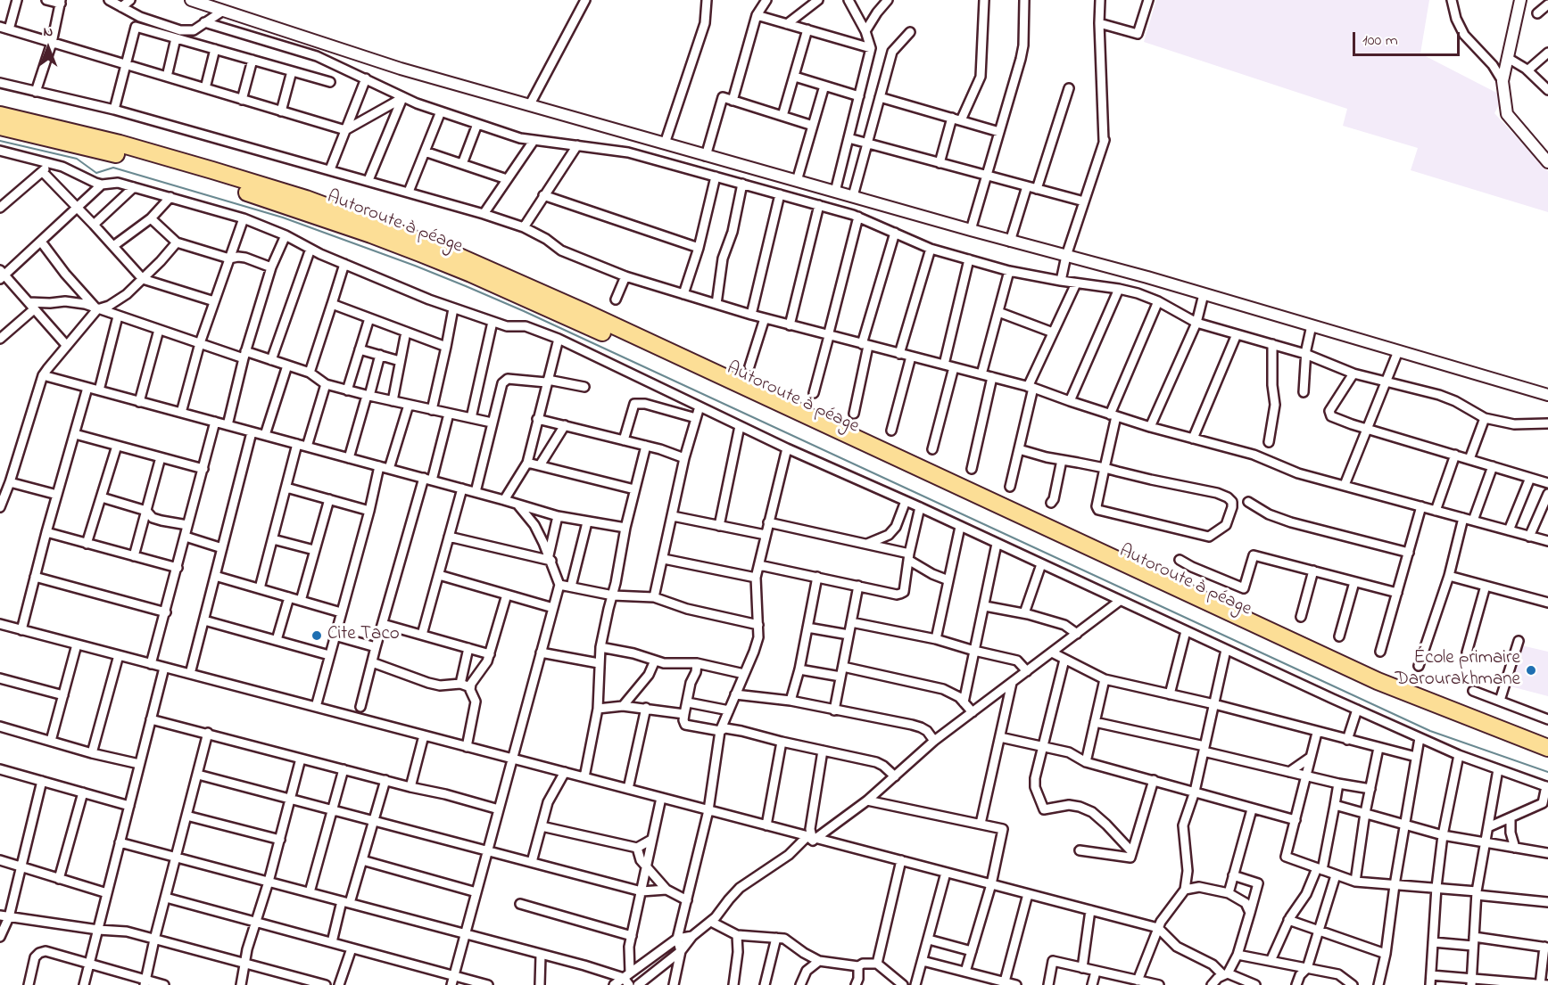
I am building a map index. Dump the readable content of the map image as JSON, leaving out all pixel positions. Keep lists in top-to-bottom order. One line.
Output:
{"streets":{"highway":["Autoroute à péage"]},"places":["Cite Taco","École primaire Darourakhmane"],"scale_bar":"100 m","north":"top"}
